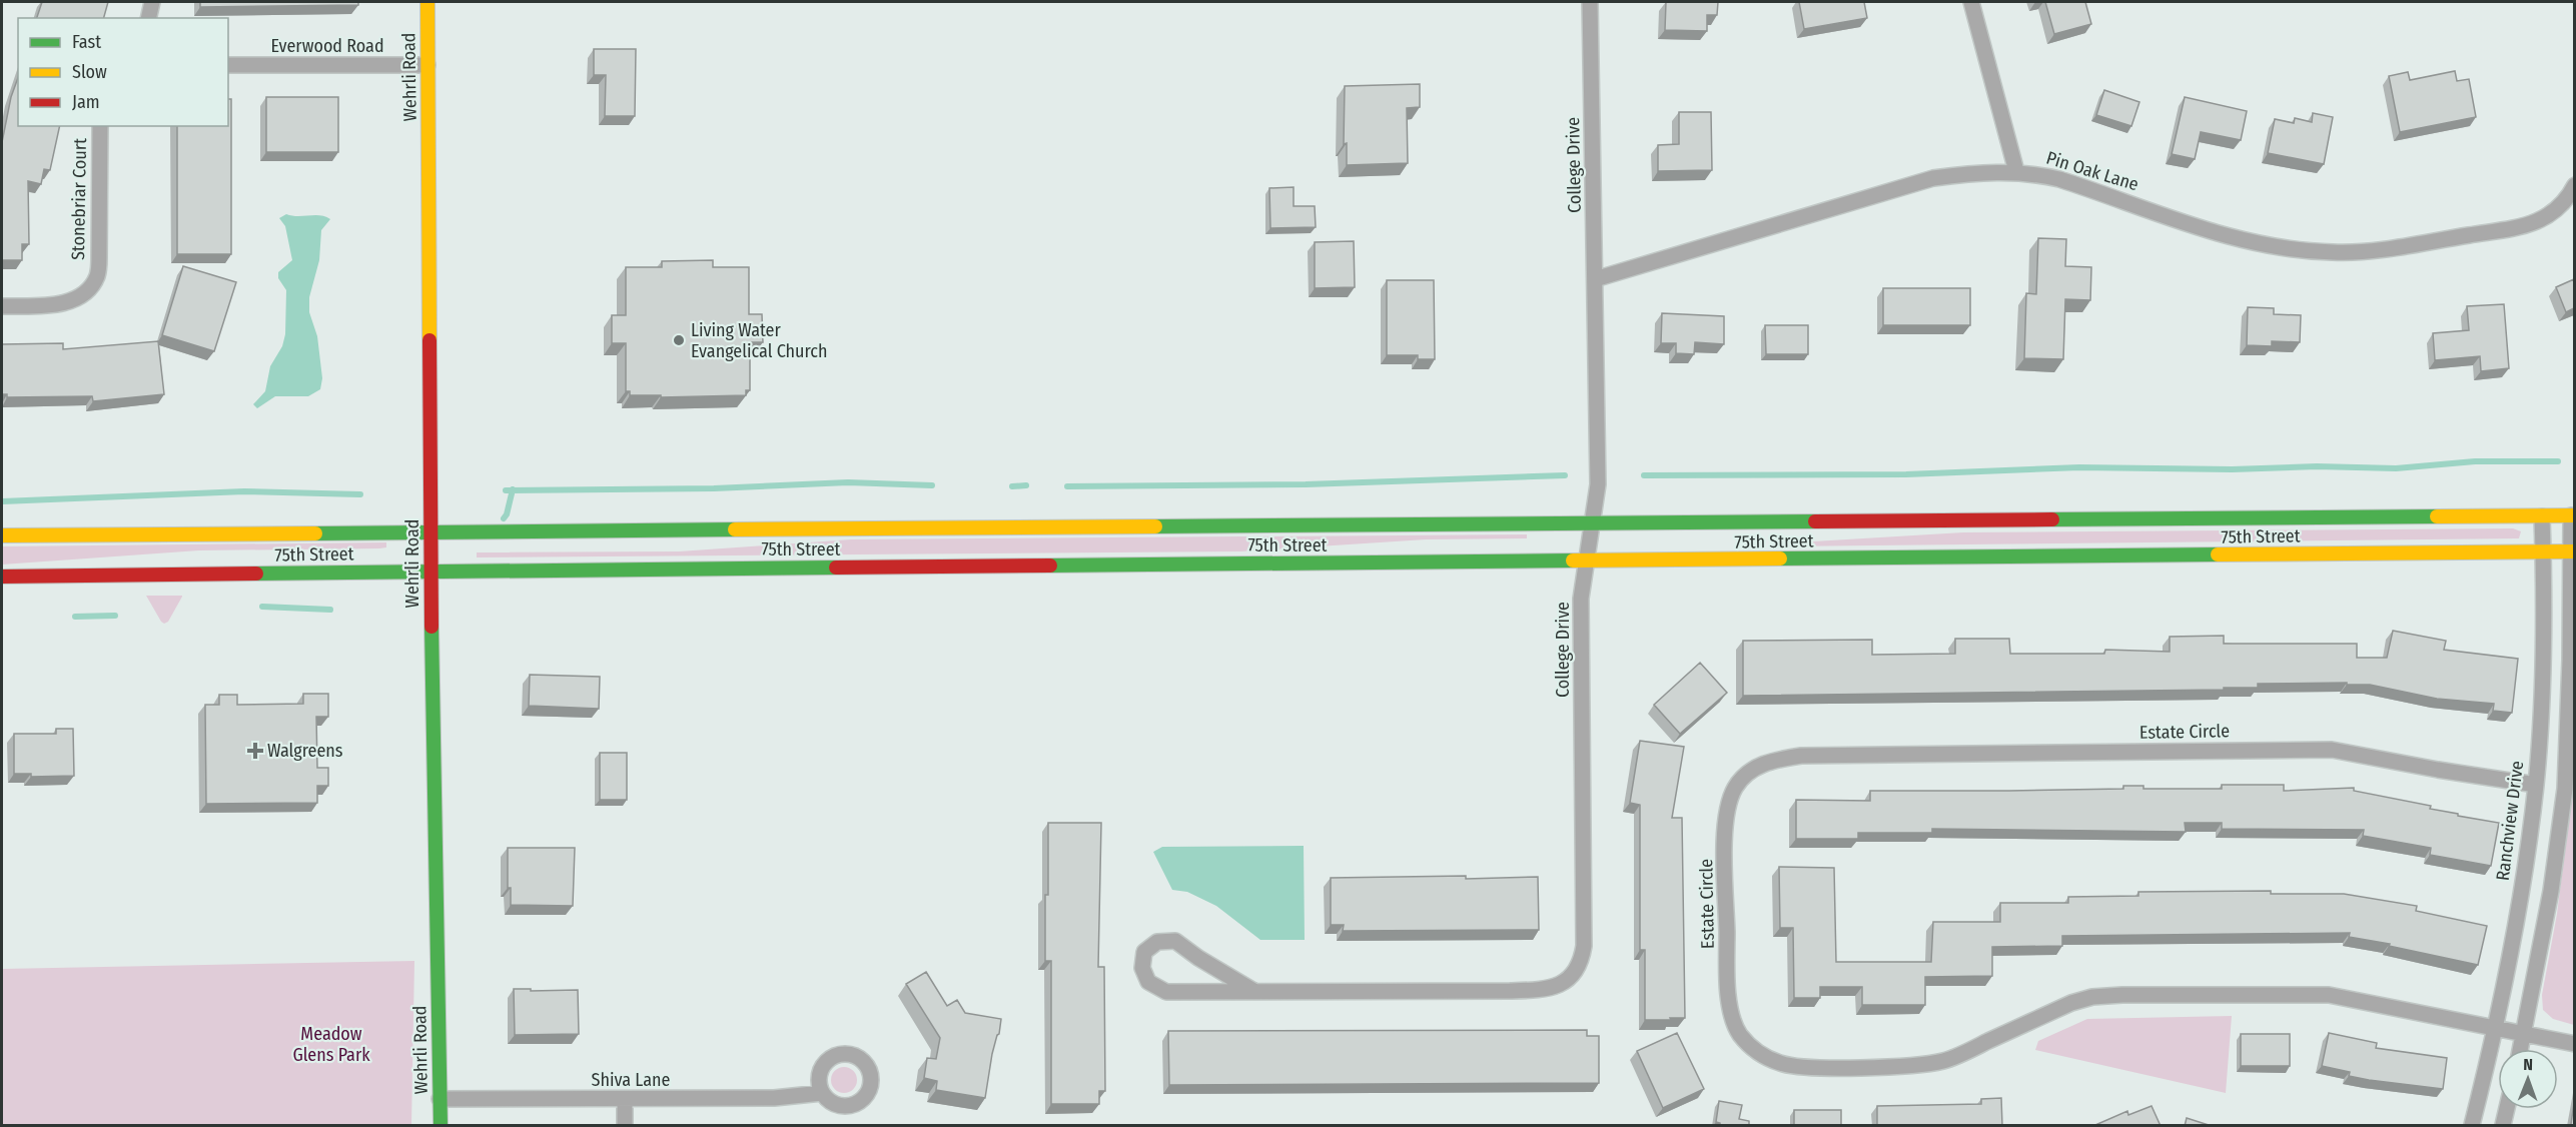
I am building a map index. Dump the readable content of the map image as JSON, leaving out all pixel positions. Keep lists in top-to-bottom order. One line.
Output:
{"streets":{"main road":["Wehrli Road","75th Street"],"street":["Everwood Road","College Drive","Pin Oak Lane","Stonebriar Court","Estate Circle","Ranchview Drive","Shiva Lane"]},"crossings":[["Everwood Road","Wehrli Road"],["Wehrli Road","75th Street"],["Wehrli Road","Shiva Lane"],["College Drive","Pin Oak Lane"],["College Drive","75th Street"],["75th Street","Ranchview Drive"],["Estate Circle","Ranchview Drive"]],"parks":["Meadow Glens Park"],"places":{"other":["Living Water Evangelical Church"],"health":["Walgreens"]},"legend":["Fast","Slow","Jam"],"north":"top"}
